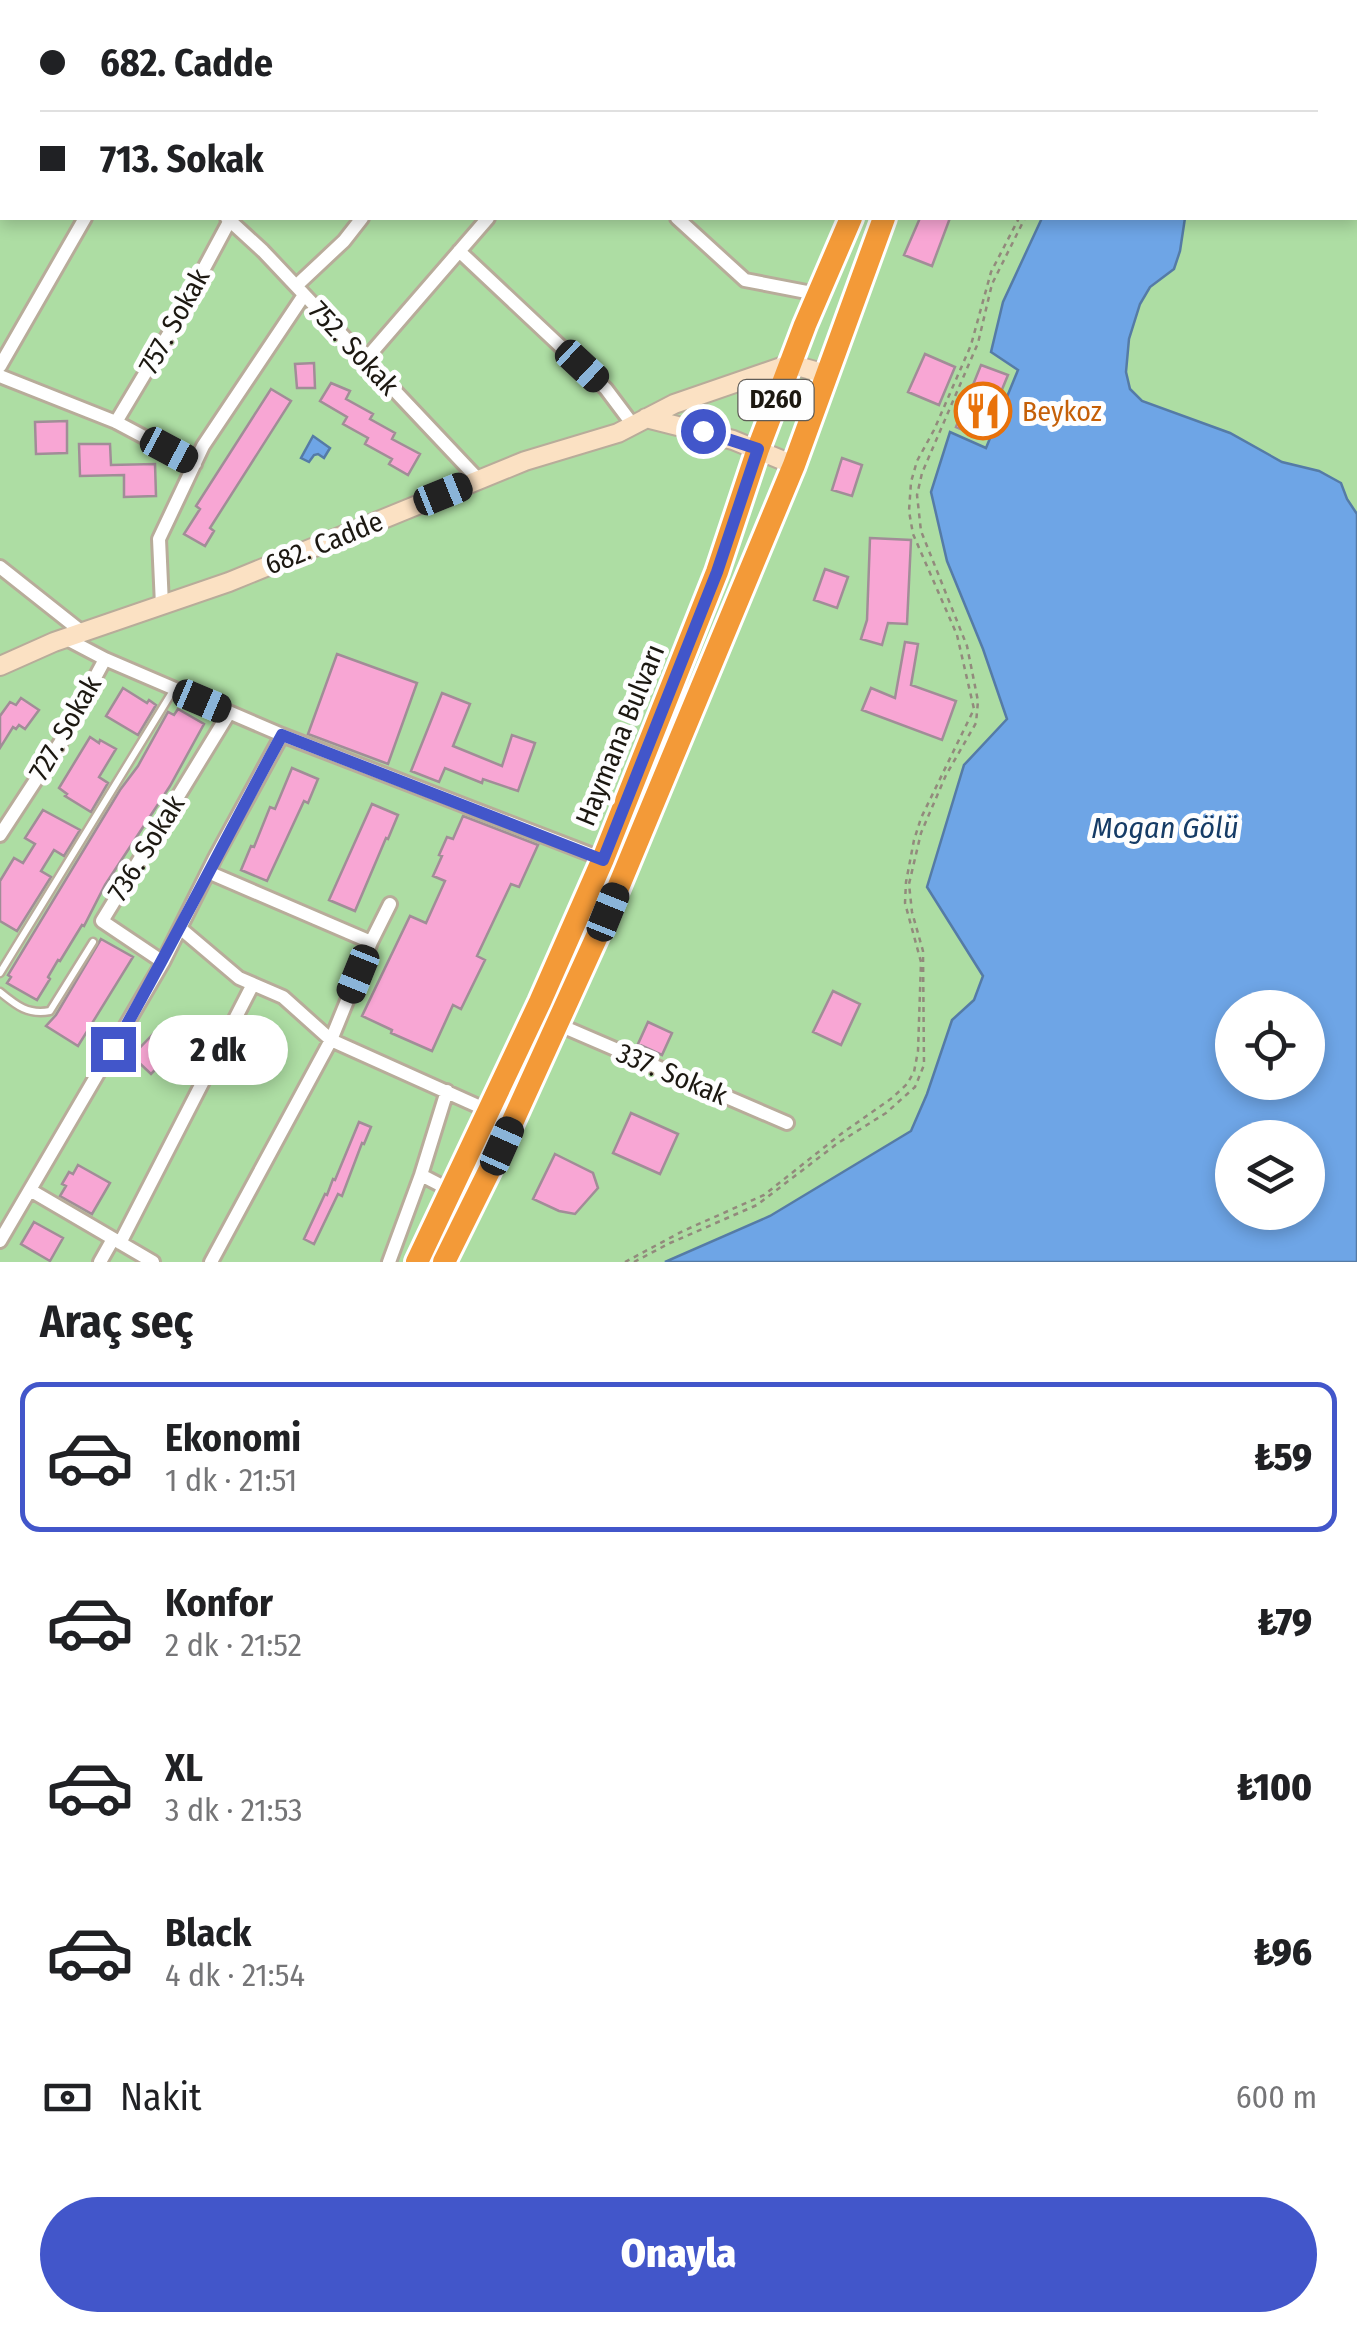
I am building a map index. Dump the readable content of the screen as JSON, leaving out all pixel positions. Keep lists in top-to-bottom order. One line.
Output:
{"streets":{"highway":["D260","Haymana Bulvarı"],"main road":["682. Cadde"],"street":["757. Sokak","752. Sokak","727. Sokak","736. Sokak","337. Sokak"]},"crossings":[["752. Sokak","682. Cadde"],["682. Cadde","727. Sokak"],["682. Cadde","Haymana Bulvarı"],["Haymana Bulvarı","337. Sokak"]],"water":["Mogan Gölü"],"places":{"restaurant":["Beykoz"]},"page":{"banner":["682. Cadde","713. Sokak"],"bubble":"2 dk","heading":"Araç seç","list":[{"name":"Ekonomi","note":"1 dk · 21:51","value":"₺59"},{"name":"Konfor","note":"2 dk · 21:52","value":"₺79"},{"name":"XL","note":"3 dk · 21:53","value":"₺100"},{"name":"Black","note":"4 dk · 21:54","value":"₺96"}],"pay":["Nakit","600 m"],"buttons":"Onayla"}}
